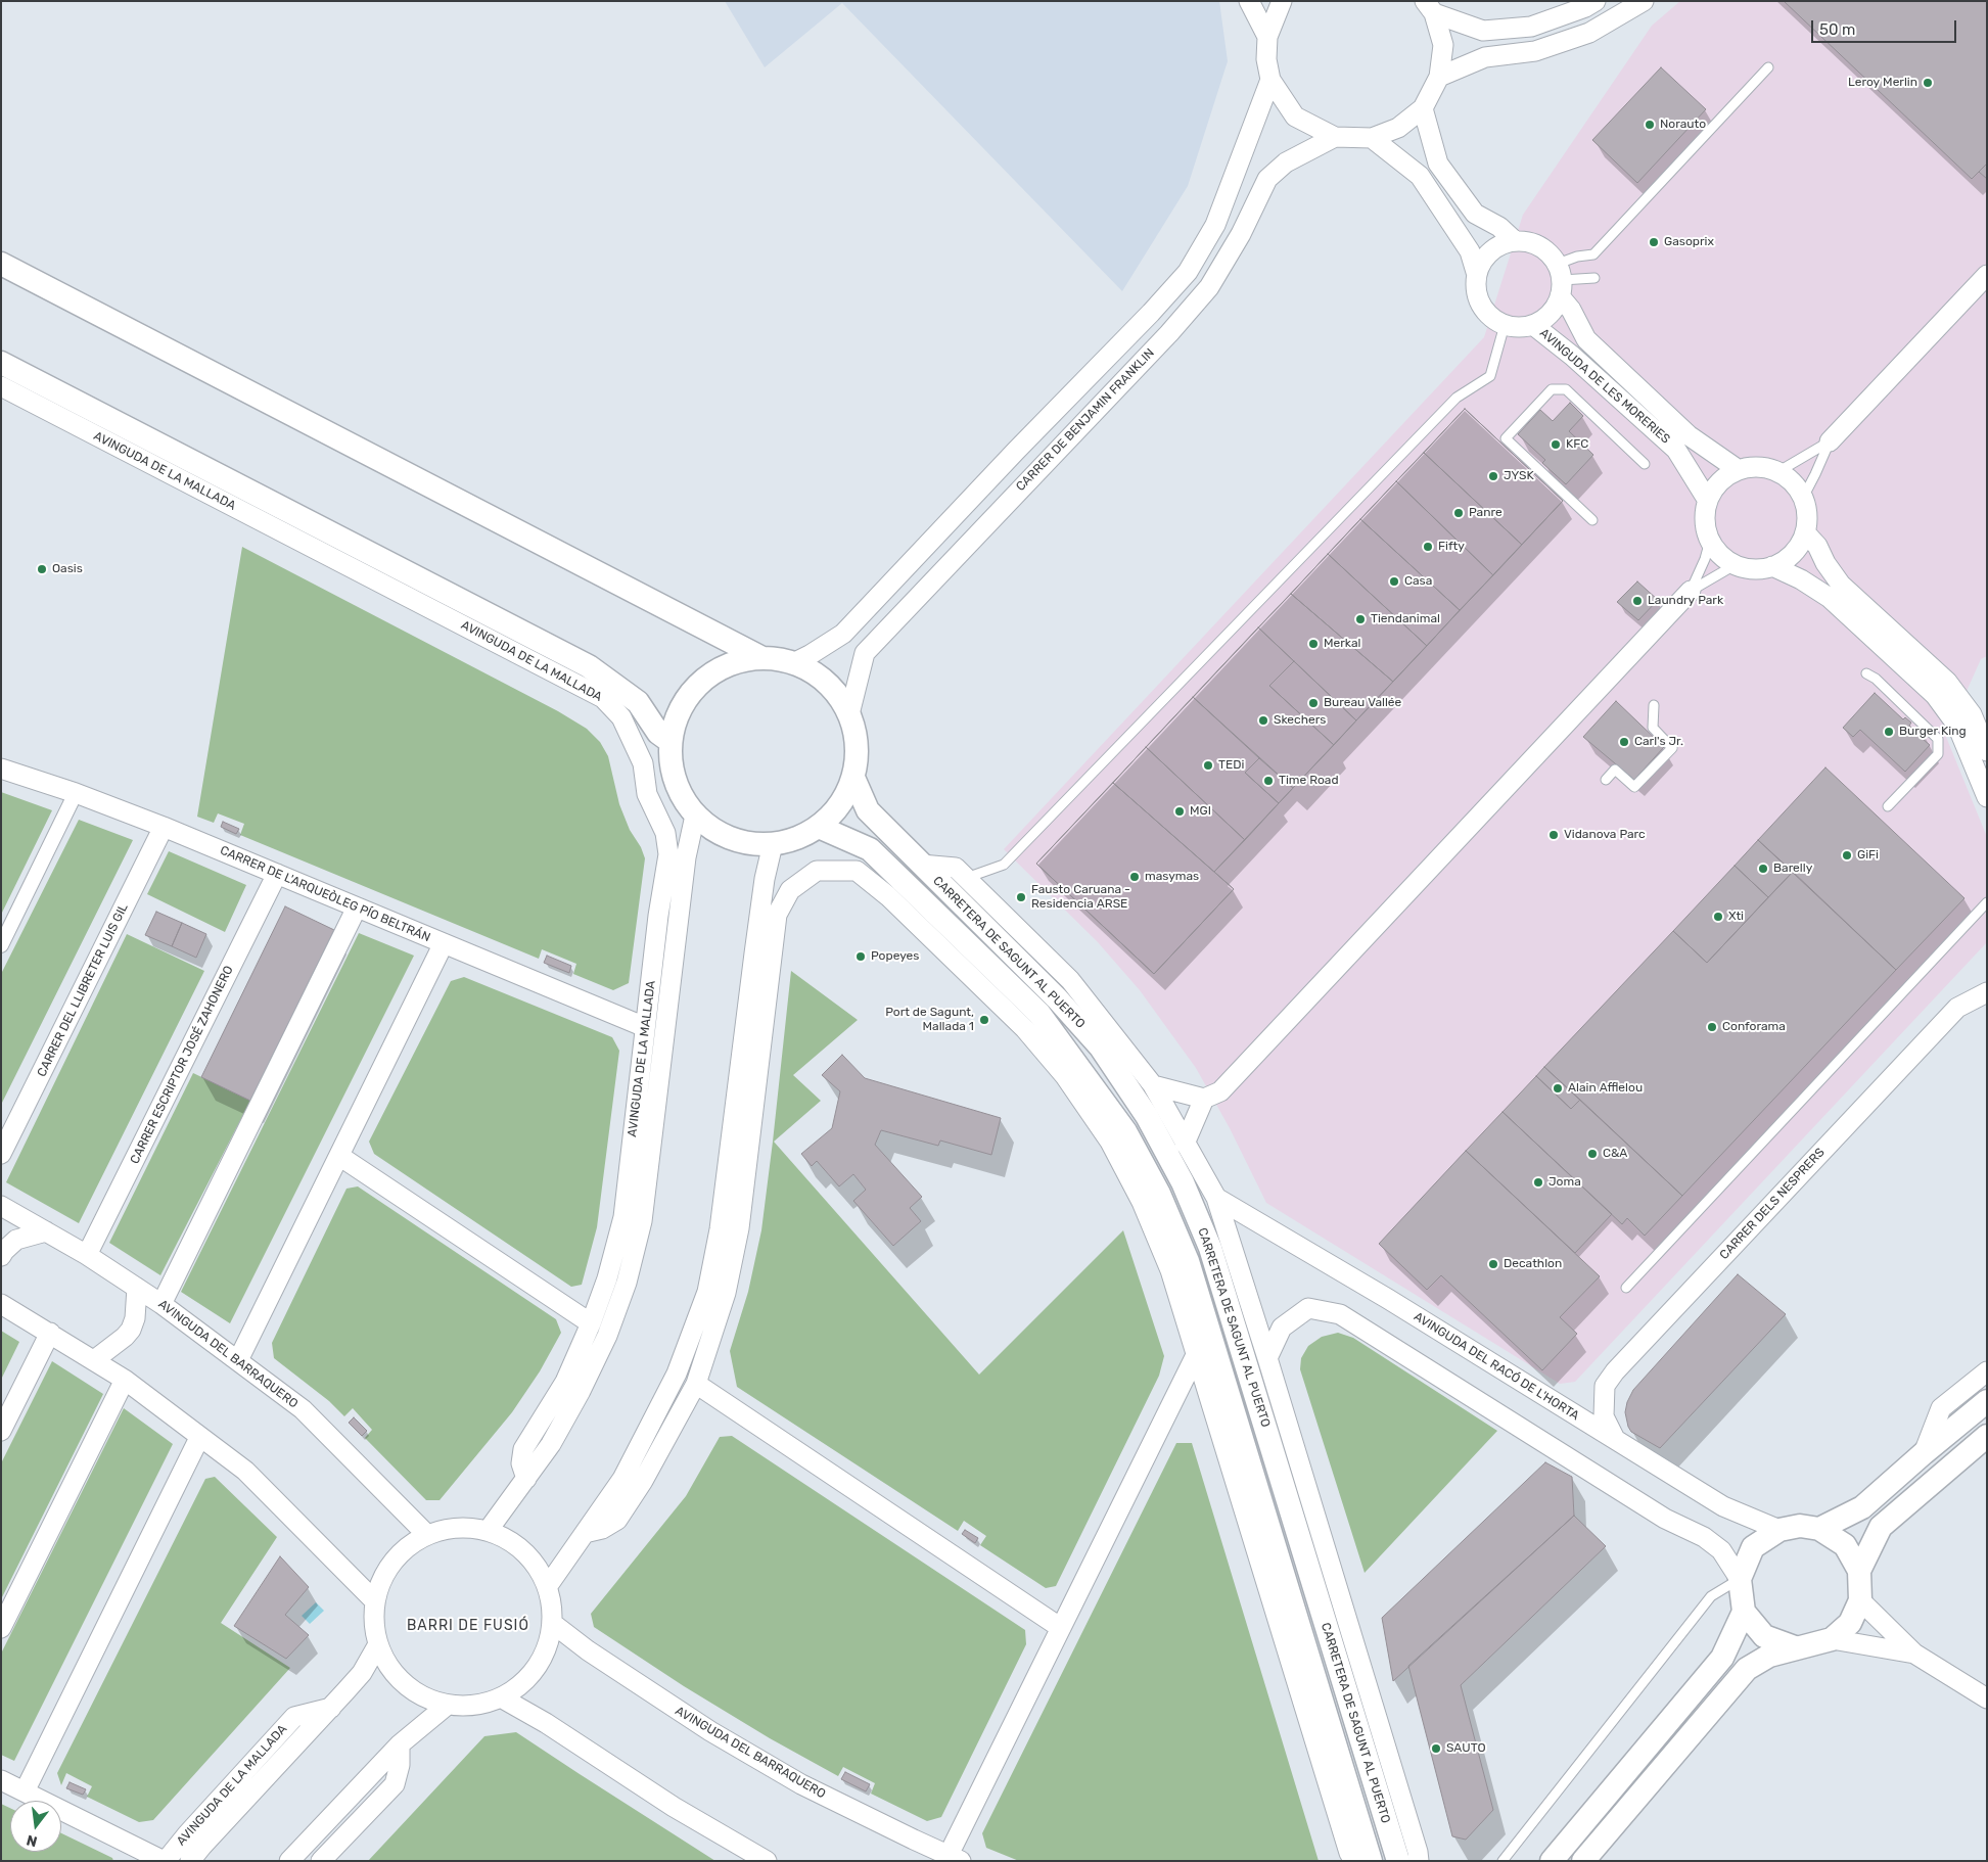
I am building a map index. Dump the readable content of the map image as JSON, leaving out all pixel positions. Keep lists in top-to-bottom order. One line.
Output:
{"streets":{"street":["AVINGUDA DE LES MORERIES","CARRER DE BENJAMIN FRANKLIN","AVINGUDA DE LA MALLADA","CARRER DE L'ARQUEÒLEG PÍO BELTRÁN","CARRETERA DE SAGUNT AL PUERTO","CARRER DEL LLIBRETER LUIS GIL","CARRER ESCRIPTOR JOSÉ ZAHONERO","CARRER DELS NESPRERS","AVINGUDA DEL BARRAQUERO","AVINGUDA DEL RACÓ DE L'HORTA"]},"crossings":[["AVINGUDA DE LA MALLADA","CARRER DE L'ARQUEÒLEG PÍO BELTRÁN"],["AVINGUDA DE LA MALLADA","AVINGUDA DEL BARRAQUERO"],["CARRER DE L'ARQUEÒLEG PÍO BELTRÁN","CARRER DEL LLIBRETER LUIS GIL"],["CARRER DE L'ARQUEÒLEG PÍO BELTRÁN","CARRER ESCRIPTOR JOSÉ ZAHONERO"],["CARRER ESCRIPTOR JOSÉ ZAHONERO","AVINGUDA DEL BARRAQUERO"],["CARRER DELS NESPRERS","AVINGUDA DEL RACÓ DE L'HORTA"]],"districts":["BARRI DE FUSIÓ"],"places":["Leroy Merlin","Norauto","Gasoprix","KFC","JYSK","Panre","Fifty","Oasis","Casa","Laundry Park","Tiendanimal","Merkal","Bureau Vallée","Skechers","Burger King","Carl's Jr.","TEDi","Time Road","MGI","Vidanova Parc","GiFi","Barelly","masymas","Fausto Caruana - Residencia ARSE","Xti","Popeyes","Port de Sagunt, Mallada 1","Conforama","Alain Afflelou","C&A","Joma","Decathlon","SAUTO"],"scale_bar":"50 m","north":"bottom"}
